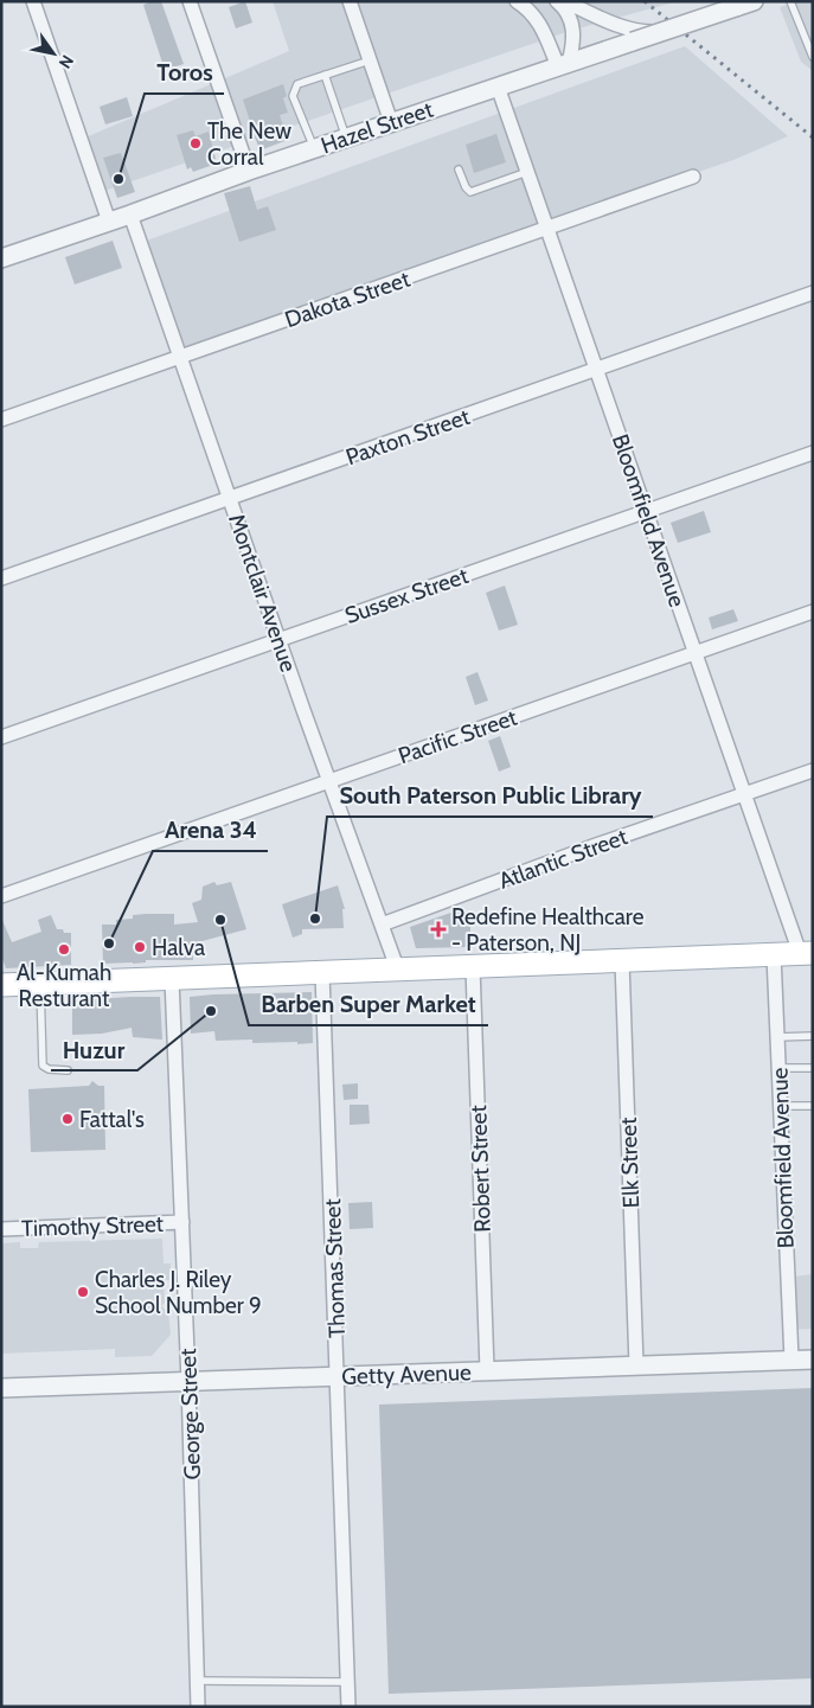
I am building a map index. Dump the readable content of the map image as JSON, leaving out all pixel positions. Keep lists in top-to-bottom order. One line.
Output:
{"streets":{"street":["Hazel Street","Dakota Street","Paxton Street","Bloomfield Avenue","Montclair Avenue","Sussex Street","Pacific Street","Atlantic Street","Elk Street","Robert Street","Timothy Street","Thomas Street","Getty Avenue","George Street"]},"crossings":[["Hazel Street","Bloomfield Avenue"],["Hazel Street","Montclair Avenue"],["Dakota Street","Bloomfield Avenue"],["Dakota Street","Montclair Avenue"],["Paxton Street","Bloomfield Avenue"],["Paxton Street","Montclair Avenue"],["Bloomfield Avenue","Sussex Street"],["Bloomfield Avenue","Pacific Street"],["Bloomfield Avenue","Atlantic Street"],["Bloomfield Avenue","Getty Avenue"],["Montclair Avenue","Sussex Street"],["Montclair Avenue","Pacific Street"],["Montclair Avenue","Atlantic Street"],["Elk Street","Getty Avenue"],["Robert Street","Getty Avenue"],["Timothy Street","George Street"],["Thomas Street","Getty Avenue"],["Getty Avenue","George Street"]],"places":{"other":["The New Corral","Toros","South Paterson Public Library","Barben Super Market","Arena 34","Halva","Al-Kumah Resturant","Huzur","Fattal's","Charles J. Riley School Number 9"],"health":["Redefine Healthcare - Paterson, NJ"]},"north":"bottom right"}
